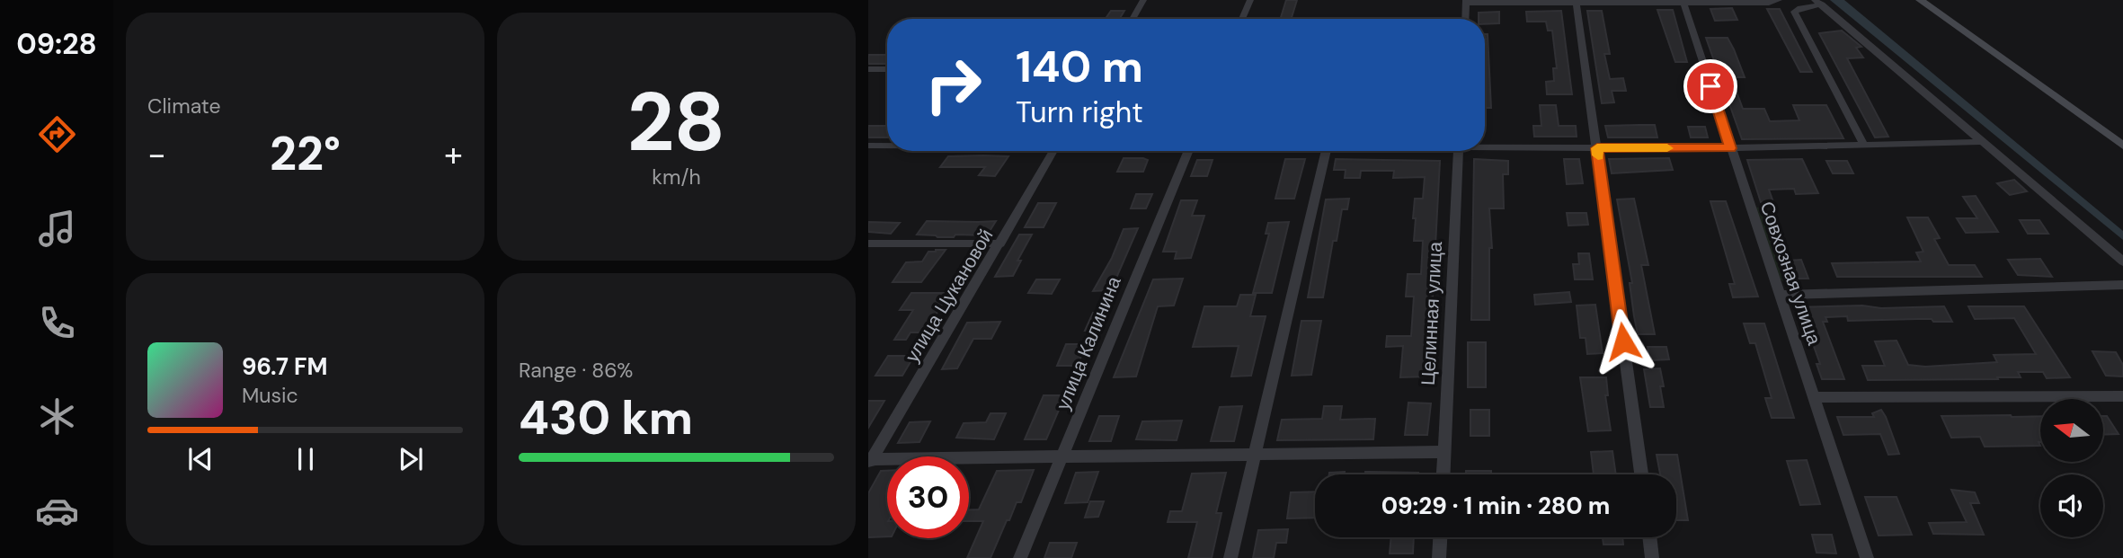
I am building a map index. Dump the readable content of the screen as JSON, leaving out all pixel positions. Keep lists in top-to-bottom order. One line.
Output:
{"streets":{"street":["Совхозная улица","улица Цукановой","Целинная улица","улица Калинина"]},"north":"left","page":{"tabs":"09:28","tile":["Climate",["28","km/h"],["Range · 86%","430 km"]],"turn":["140 m","Turn right"],"heat":["−","22°","+"],"song":["96.7 FM","Music"],"limit":"30","trip":"09:29 · 1 min · 280 m"}}
